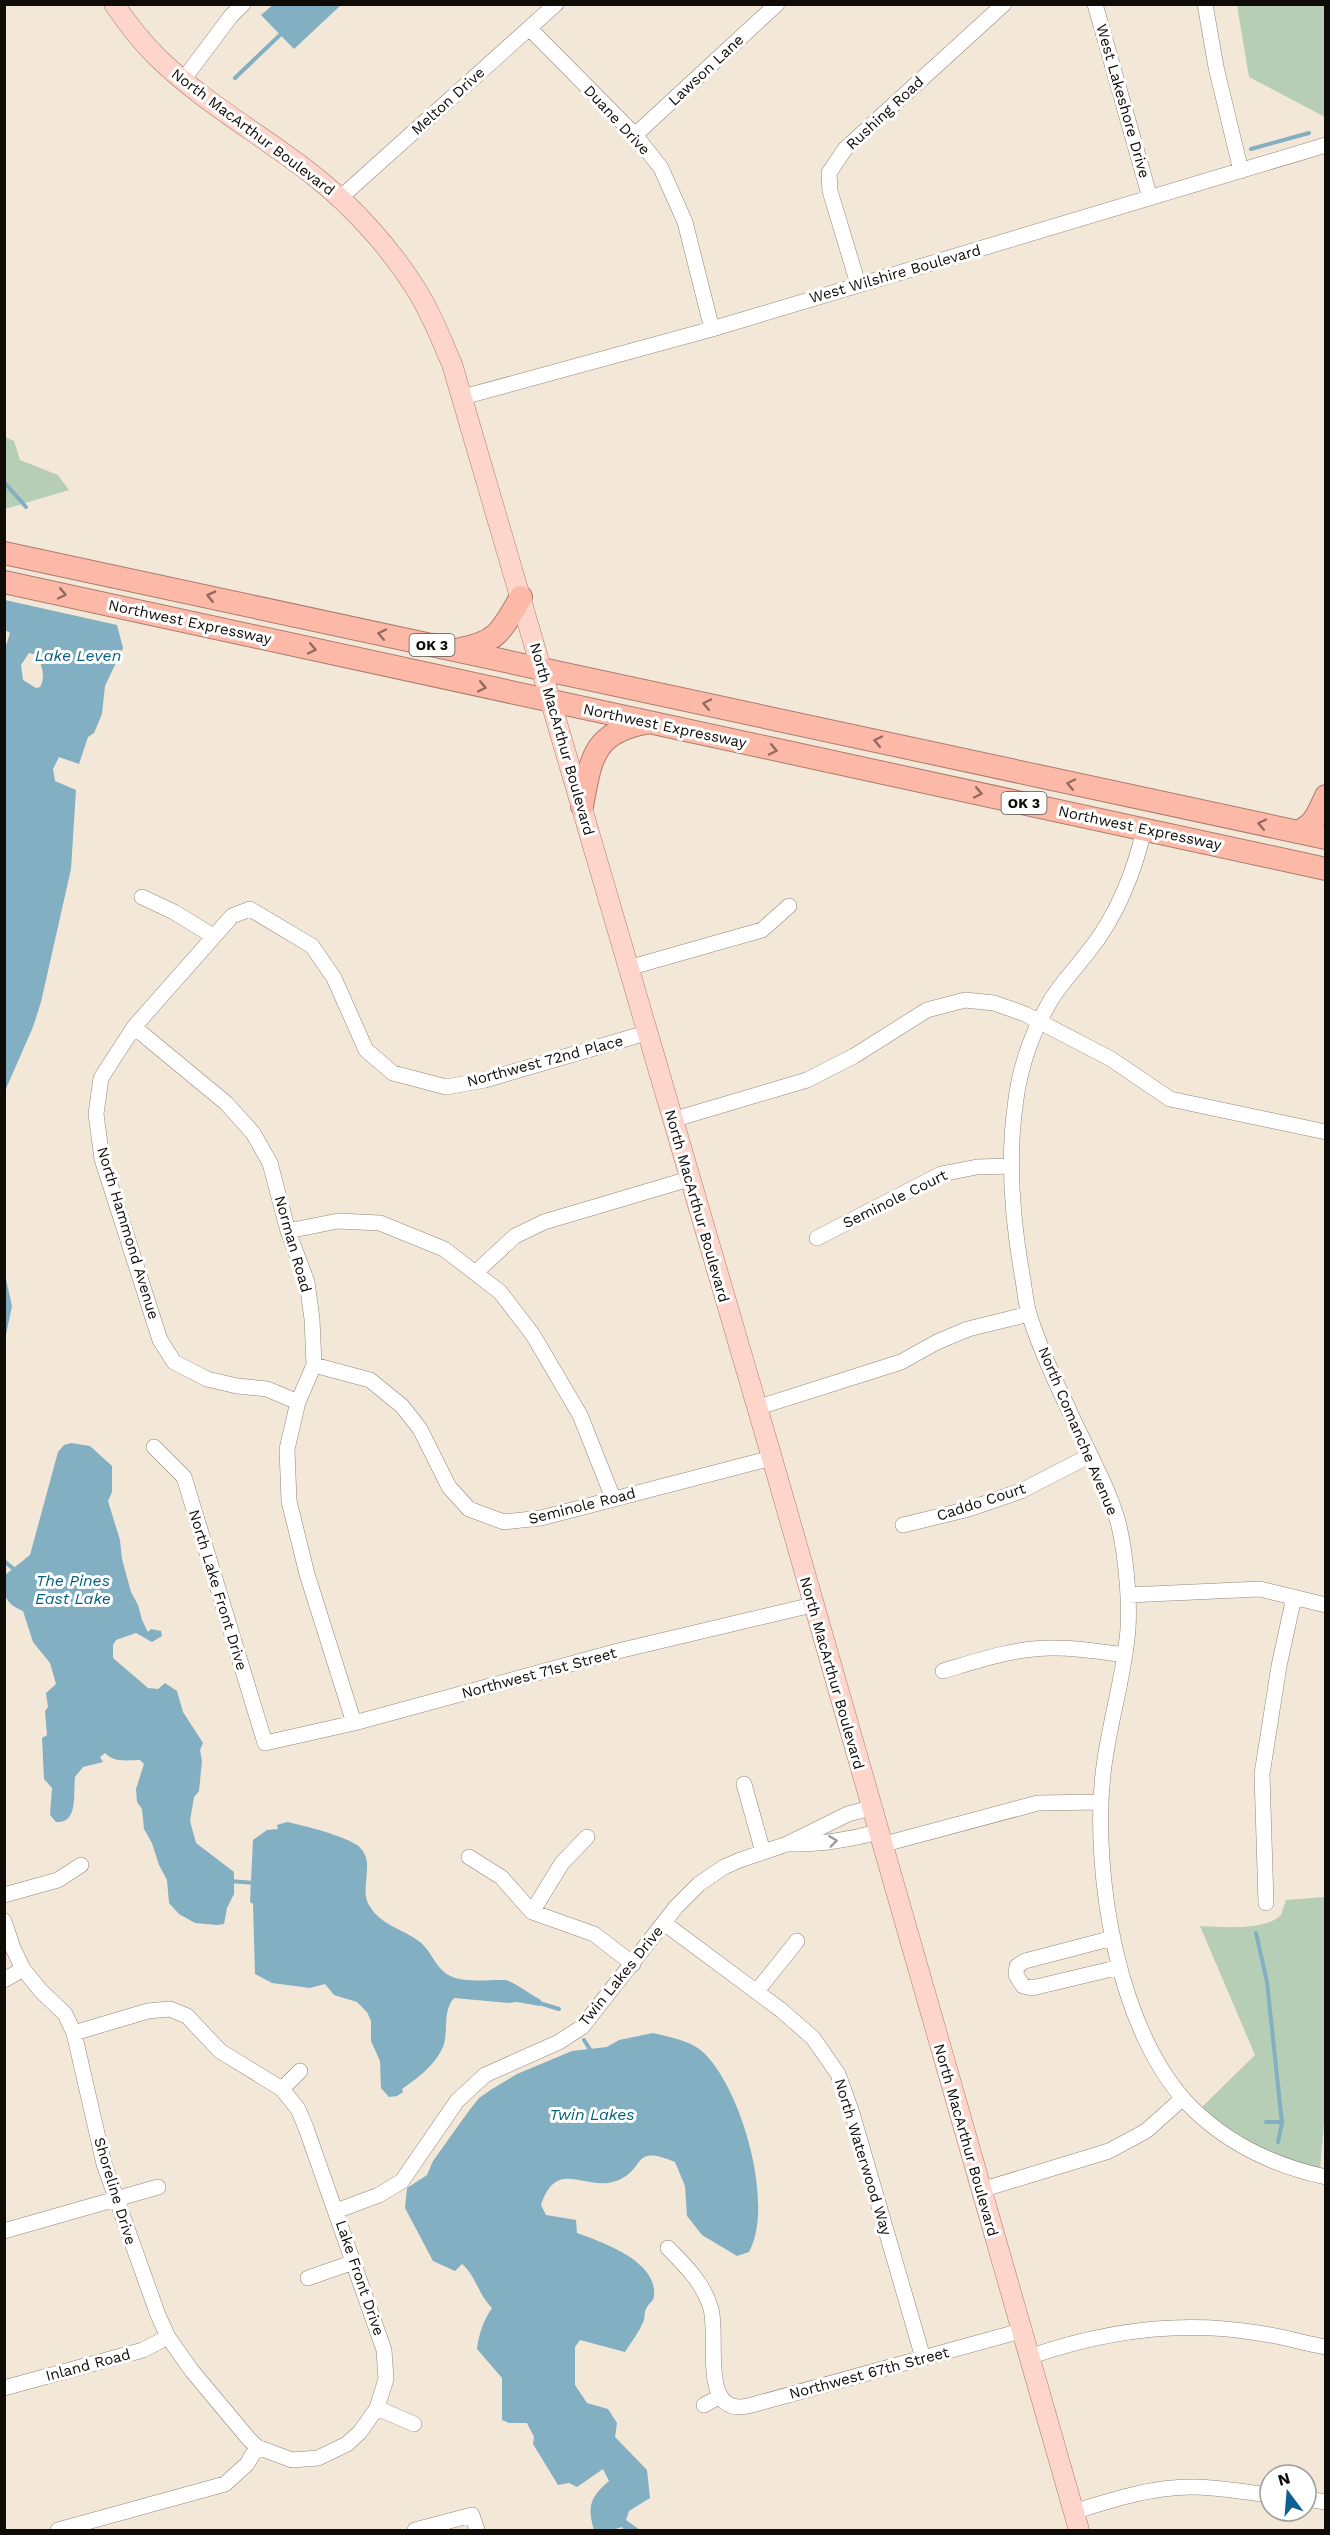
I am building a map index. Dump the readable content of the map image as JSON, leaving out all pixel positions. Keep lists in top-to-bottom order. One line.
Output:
{"streets":{"highway":["Northwest Expressway","OK 3"],"main road":["North MacArthur Boulevard"],"street":["Lawson Lane","Melton Drive","West Lakeshore Drive","Rushing Road","Duane Drive","West Wilshire Boulevard","Northwest 72nd Place","Seminole Court","North Hammond Avenue","Norman Road","North Comanche Avenue","Caddo Court","Seminole Road","North Lake Front Drive","Northwest 71st Street","Twin Lakes Drive","North Waterwood Way","Shoreline Drive","Lake Front Drive","Inland Road","Northwest 67th Street"]},"crossings":[["Lawson Lane","Duane Drive"],["Melton Drive","Duane Drive"],["Melton Drive","North MacArthur Boulevard"],["West Lakeshore Drive","West Wilshire Boulevard"],["Rushing Road","West Wilshire Boulevard"],["Duane Drive","West Wilshire Boulevard"],["North MacArthur Boulevard","West Wilshire Boulevard"],["North MacArthur Boulevard","Northwest Expressway"],["North MacArthur Boulevard","Northwest 72nd Place"],["North MacArthur Boulevard","Seminole Road"],["North MacArthur Boulevard","Northwest 71st Street"],["North MacArthur Boulevard","Twin Lakes Drive"],["North MacArthur Boulevard","Northwest 67th Street"],["Northwest Expressway","North Comanche Avenue"],["Northwest 72nd Place","North Hammond Avenue"],["Seminole Court","North Comanche Avenue"],["North Hammond Avenue","Norman Road"],["Norman Road","Seminole Road"],["Norman Road","Northwest 71st Street"],["North Comanche Avenue","Caddo Court"],["North Lake Front Drive","Northwest 71st Street"],["Twin Lakes Drive","North Waterwood Way"],["Twin Lakes Drive","Lake Front Drive"],["North Waterwood Way","Northwest 67th Street"],["Shoreline Drive","Lake Front Drive"],["Shoreline Drive","Inland Road"]],"water":["Lake Leven","The Pines East Lake","Twin Lakes"],"north":"top"}
